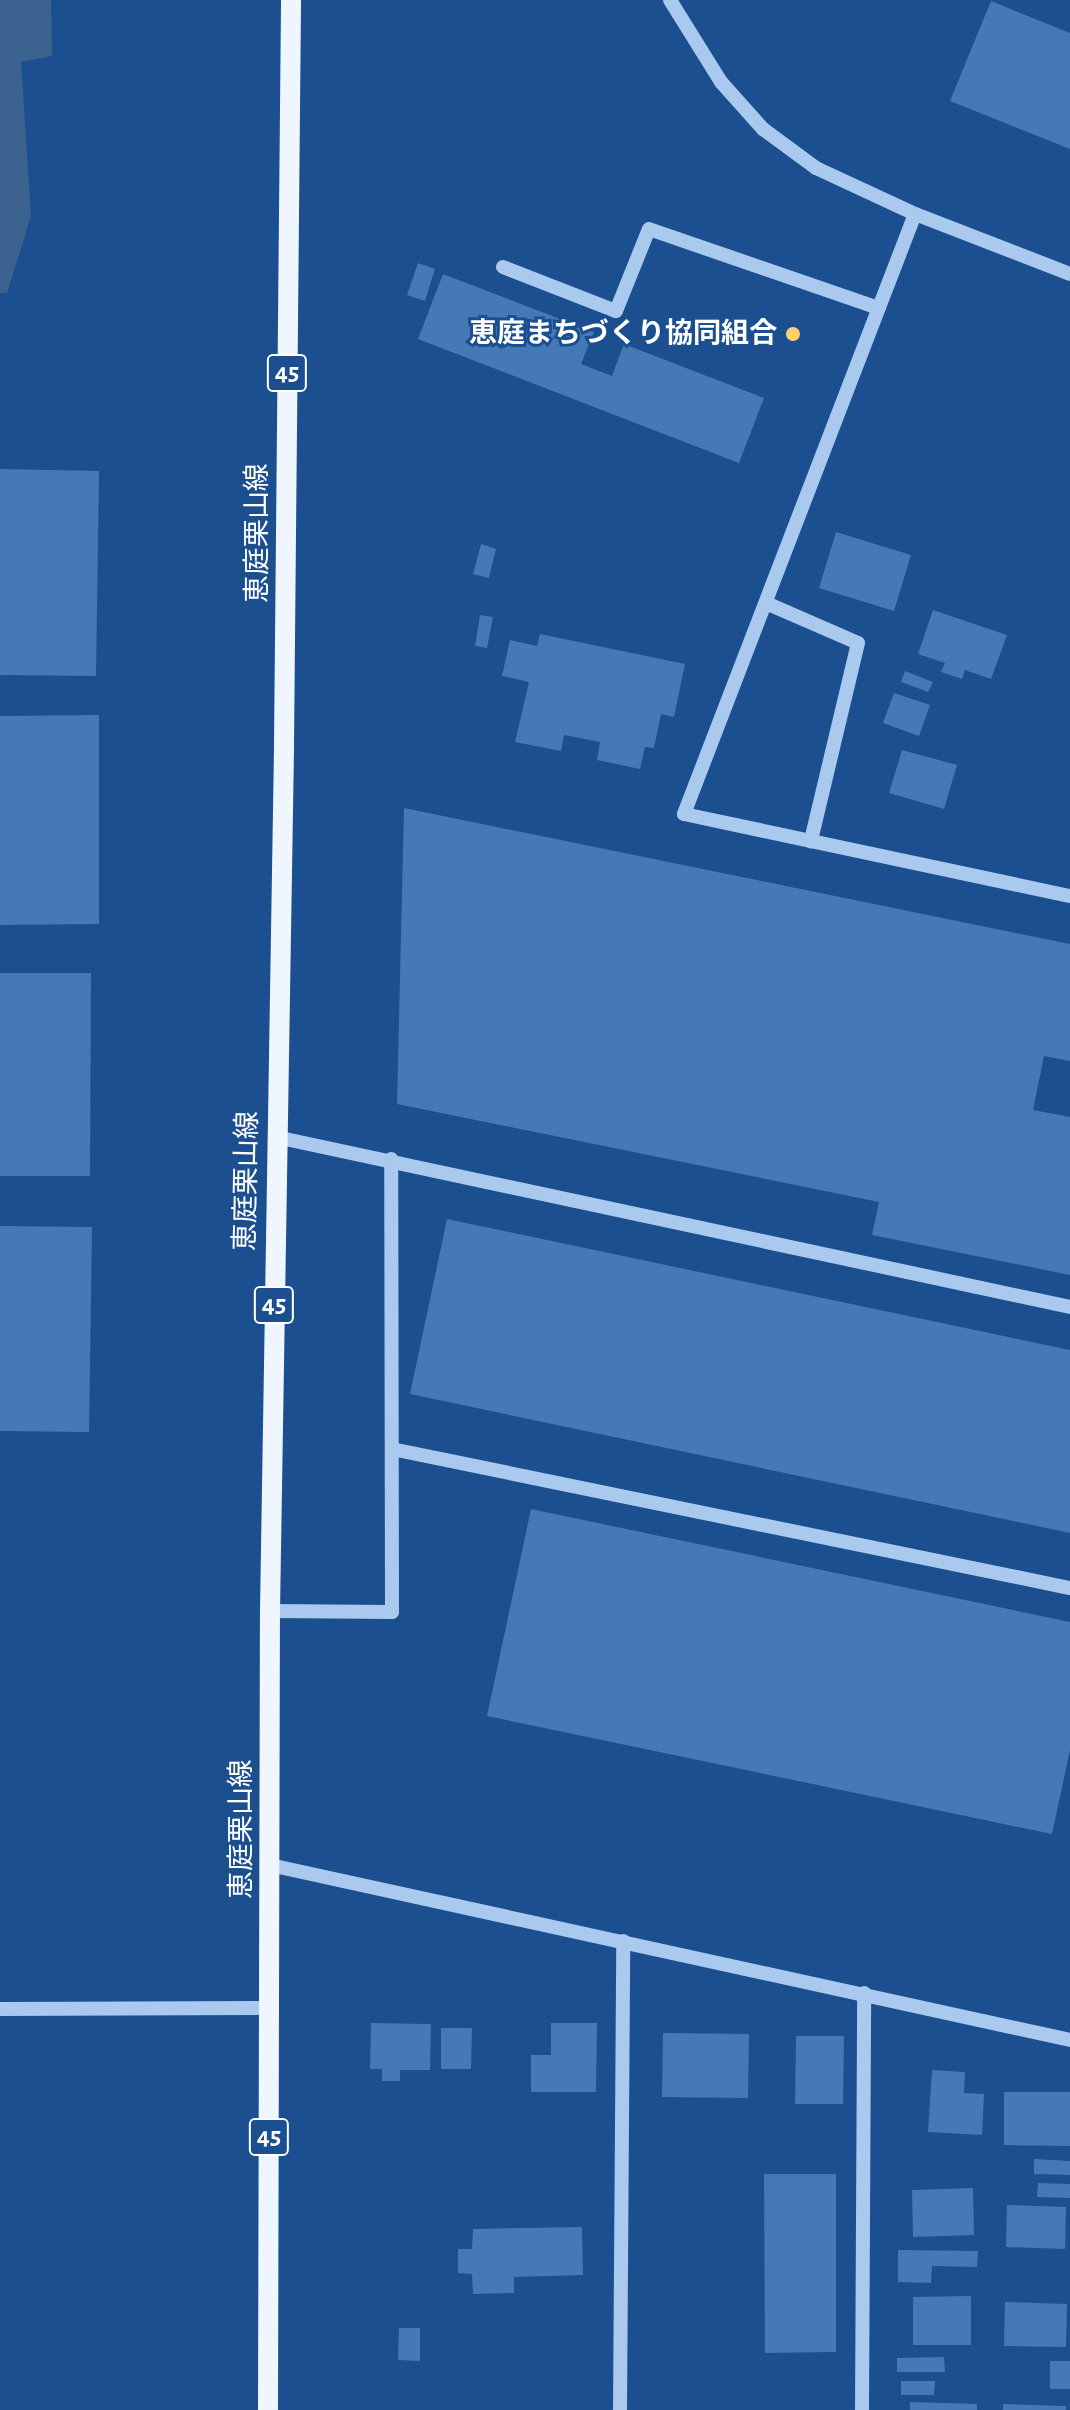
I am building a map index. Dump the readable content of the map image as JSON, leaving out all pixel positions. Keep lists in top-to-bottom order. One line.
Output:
{"streets":{"main road":["45","恵庭栗山線"]},"places":["恵庭まちづくり協同組合"]}
